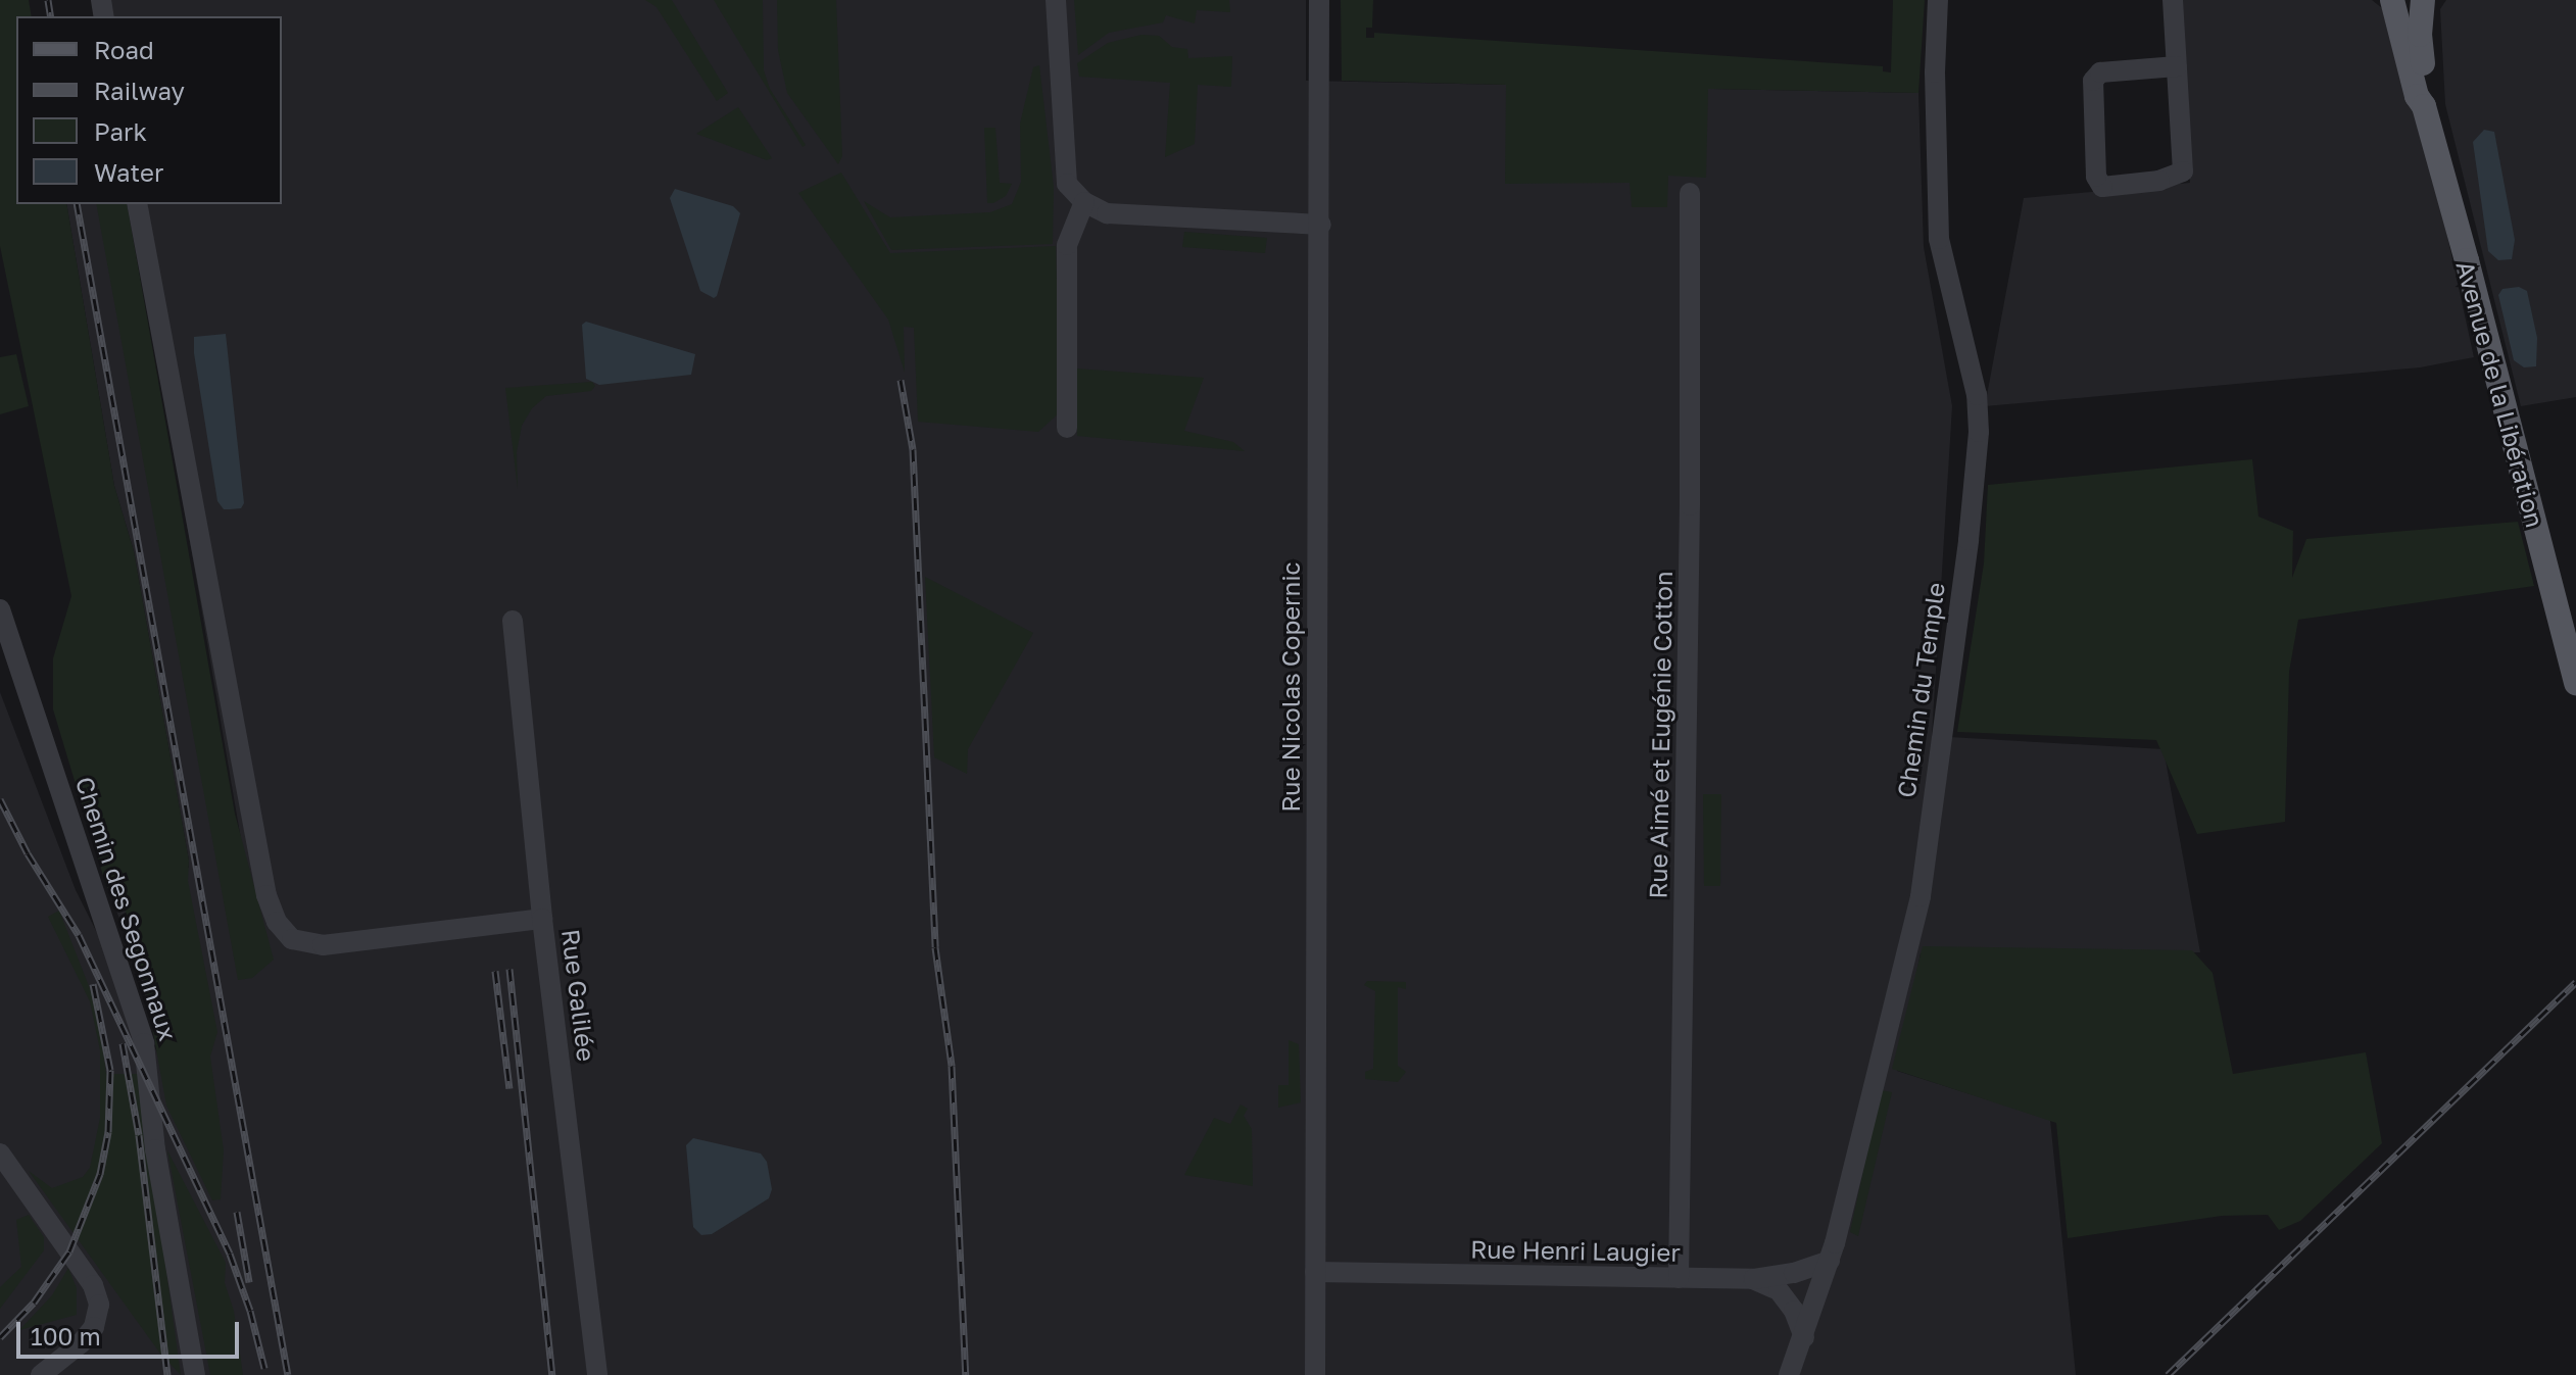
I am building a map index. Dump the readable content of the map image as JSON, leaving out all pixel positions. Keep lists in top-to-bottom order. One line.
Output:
{"streets":{"main road":["Avenue de la Libération"],"street":["Rue Nicolas Copernic","Chemin du Temple","Rue Aimé et Eugénie Cotton","Chemin des Segonnaux","Rue Galilée","Rue Henri Laugier"]},"crossings":[["Rue Nicolas Copernic","Rue Henri Laugier"],["Chemin du Temple","Rue Henri Laugier"],["Rue Aimé et Eugénie Cotton","Rue Henri Laugier"]],"legend":["Road","Railway","Park","Water"],"scale_bar":"100 m"}
